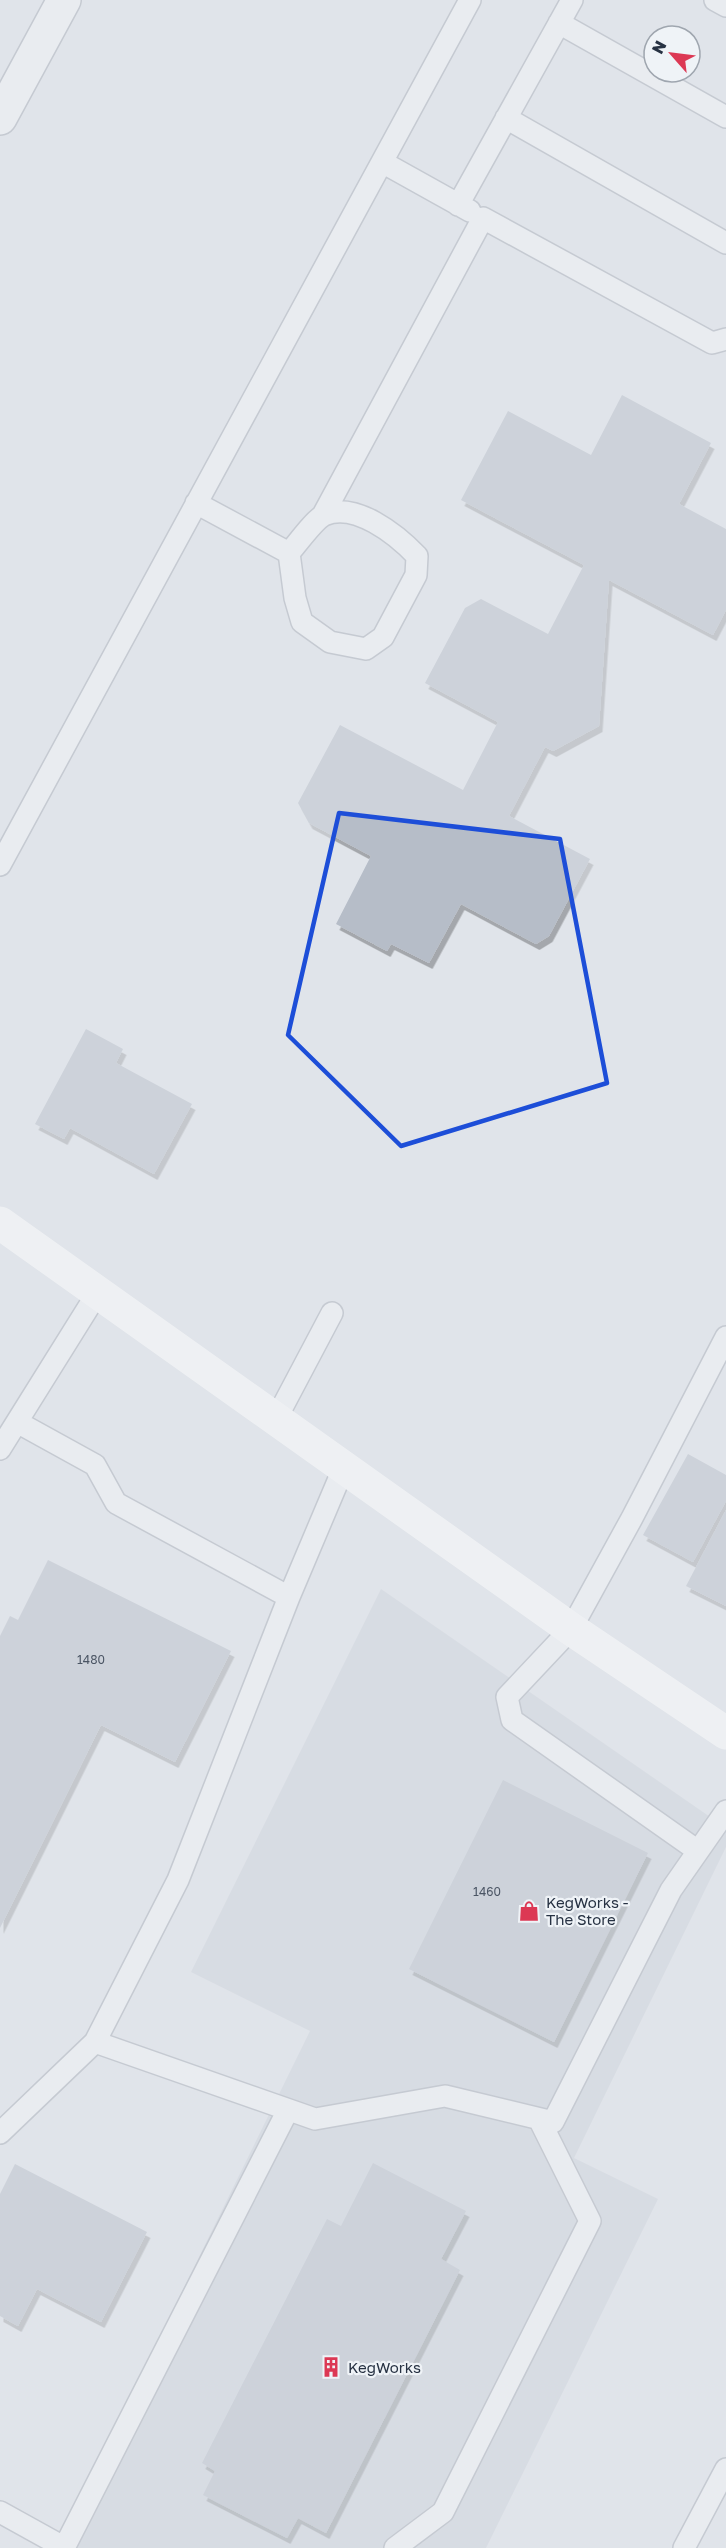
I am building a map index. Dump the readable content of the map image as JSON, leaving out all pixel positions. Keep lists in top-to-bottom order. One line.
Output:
{"places":{"shop":["KegWorks - The Store"],"building":["KegWorks"]},"house_numbers":["1480","1460"],"north":"top left"}
